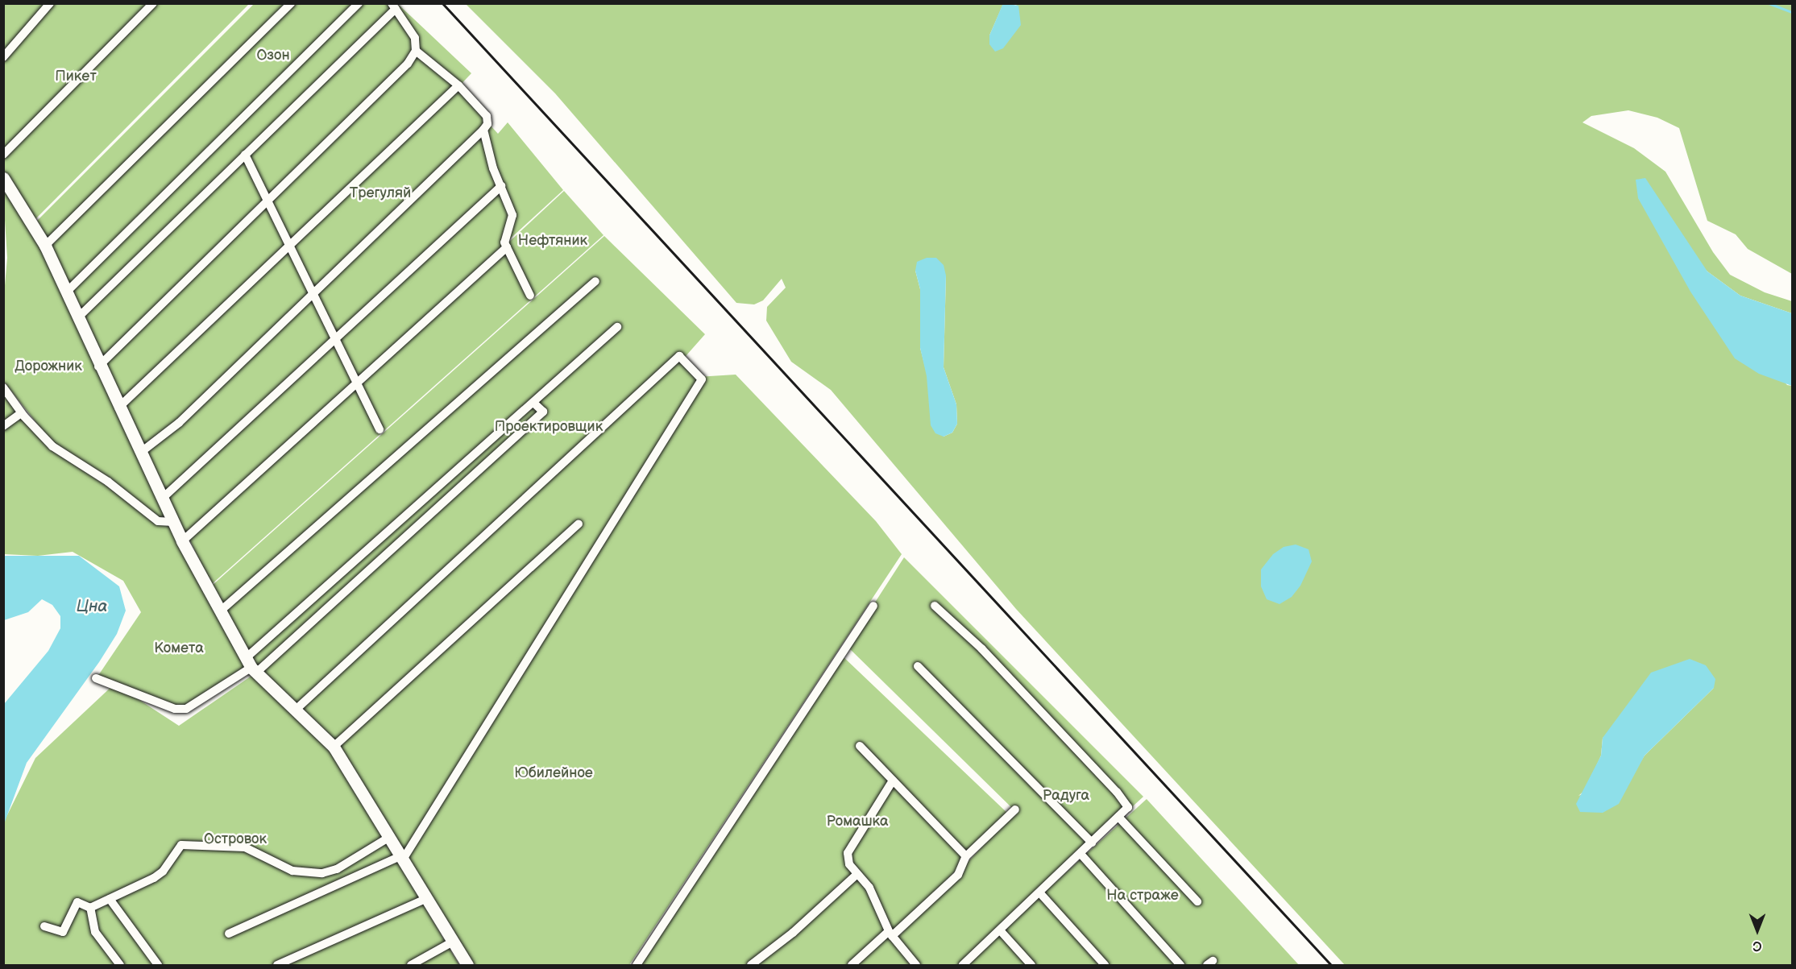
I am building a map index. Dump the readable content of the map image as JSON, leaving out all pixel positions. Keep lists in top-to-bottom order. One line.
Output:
{"water":["Цна"],"parks":["Озон","Пикет","Трегуляй","Нефтяник","Дорожник","Проектировщик","Комета","Юбилейное","Радуга","Ромашка","Островок","На страже"],"north":"bottom"}
